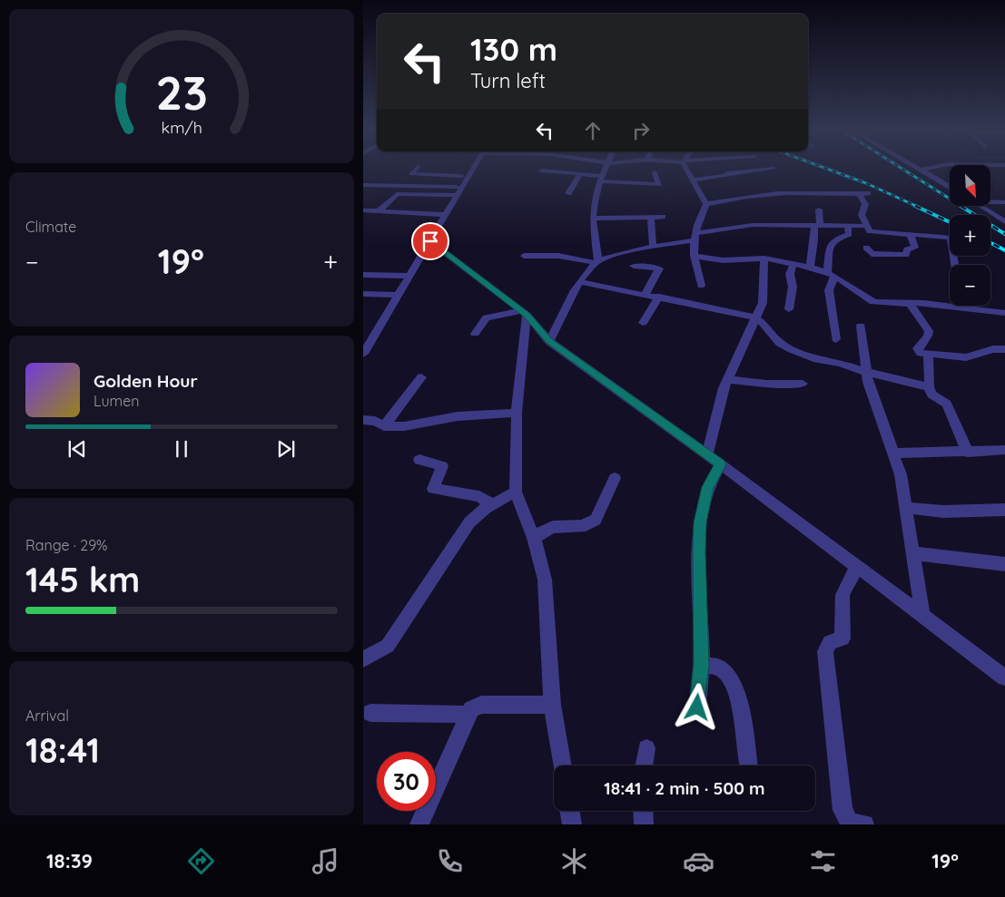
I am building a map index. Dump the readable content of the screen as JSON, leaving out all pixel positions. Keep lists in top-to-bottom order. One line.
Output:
{"north":"bottom right","page":{"turn":["130 m","Turn left"],"map_buttons":["+","−"],"tile":["Climate",["Range · 29%","145 km"],["Arrival","18:41"]],"heat":["−","19°","+"],"song":["Golden Hour","Lumen"],"limit":"30","trip":"18:41 · 2 min · 500 m","tabs":["18:39","19°"],"gauge":["23","km/h"]}}
